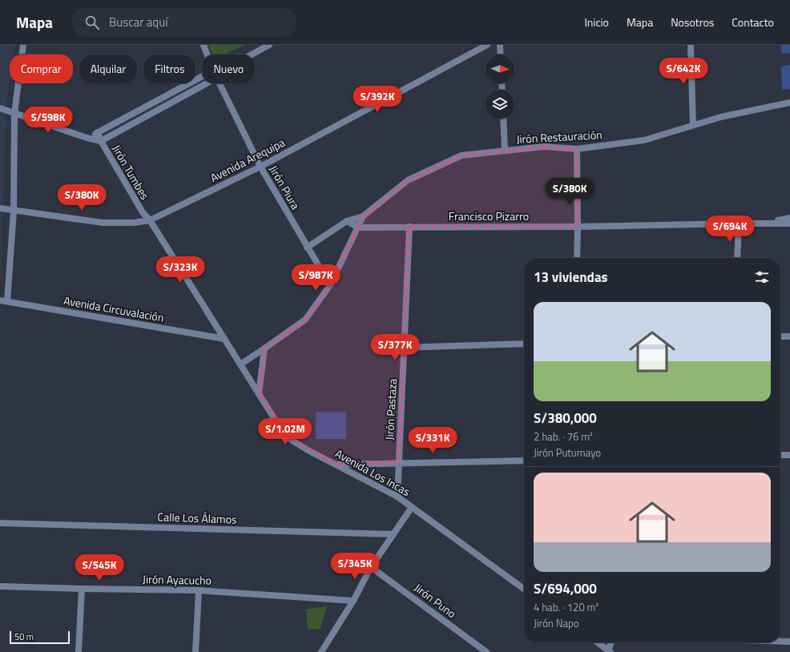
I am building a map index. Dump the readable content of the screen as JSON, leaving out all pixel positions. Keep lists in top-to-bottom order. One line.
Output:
{"streets":{"street":["Jirón Restauración","Avenida Arequipa","Jirón Tumbes","Jirón Piura","Francisco Pizarro","Avenida Circuvalación","Jirón Pastaza","Avenida Los Incas","Calle Los Álamos","Jirón Ayacucho","Jirón Puno"]},"crossings":[["Jirón Restauración","Jirón Piura"],["Avenida Arequipa","Jirón Tumbes"],["Avenida Arequipa","Jirón Piura"],["Avenida Arequipa","Avenida Los Incas"],["Jirón Tumbes","Avenida Los Incas"],["Francisco Pizarro","Jirón Pastaza"],["Avenida Circuvalación","Avenida Los Incas"],["Jirón Pastaza","Avenida Los Incas"]],"scale_bar":"50 m","north":"right","page":{"header":"Mapa","search":"Buscar aquí","nav":["Inicio","Mapa","Nosotros","Contacto"],"chip":["Comprar","Alquilar","Filtros","Nuevo"],"price":["S/642K","S/392K","S/598K","S/380K","S/380K","S/694K","S/323K","S/987K","S/377K","S/1.02M","S/331K","S/345K","S/545K"],"heading":"13 viviendas","list":[{"name":"S/380,000","note":"2 hab. · 76 m² · Jirón Putumayo"},{"name":"S/694,000","note":"4 hab. · 120 m² · Jirón Napo"}],"scale":"50 m"}}
